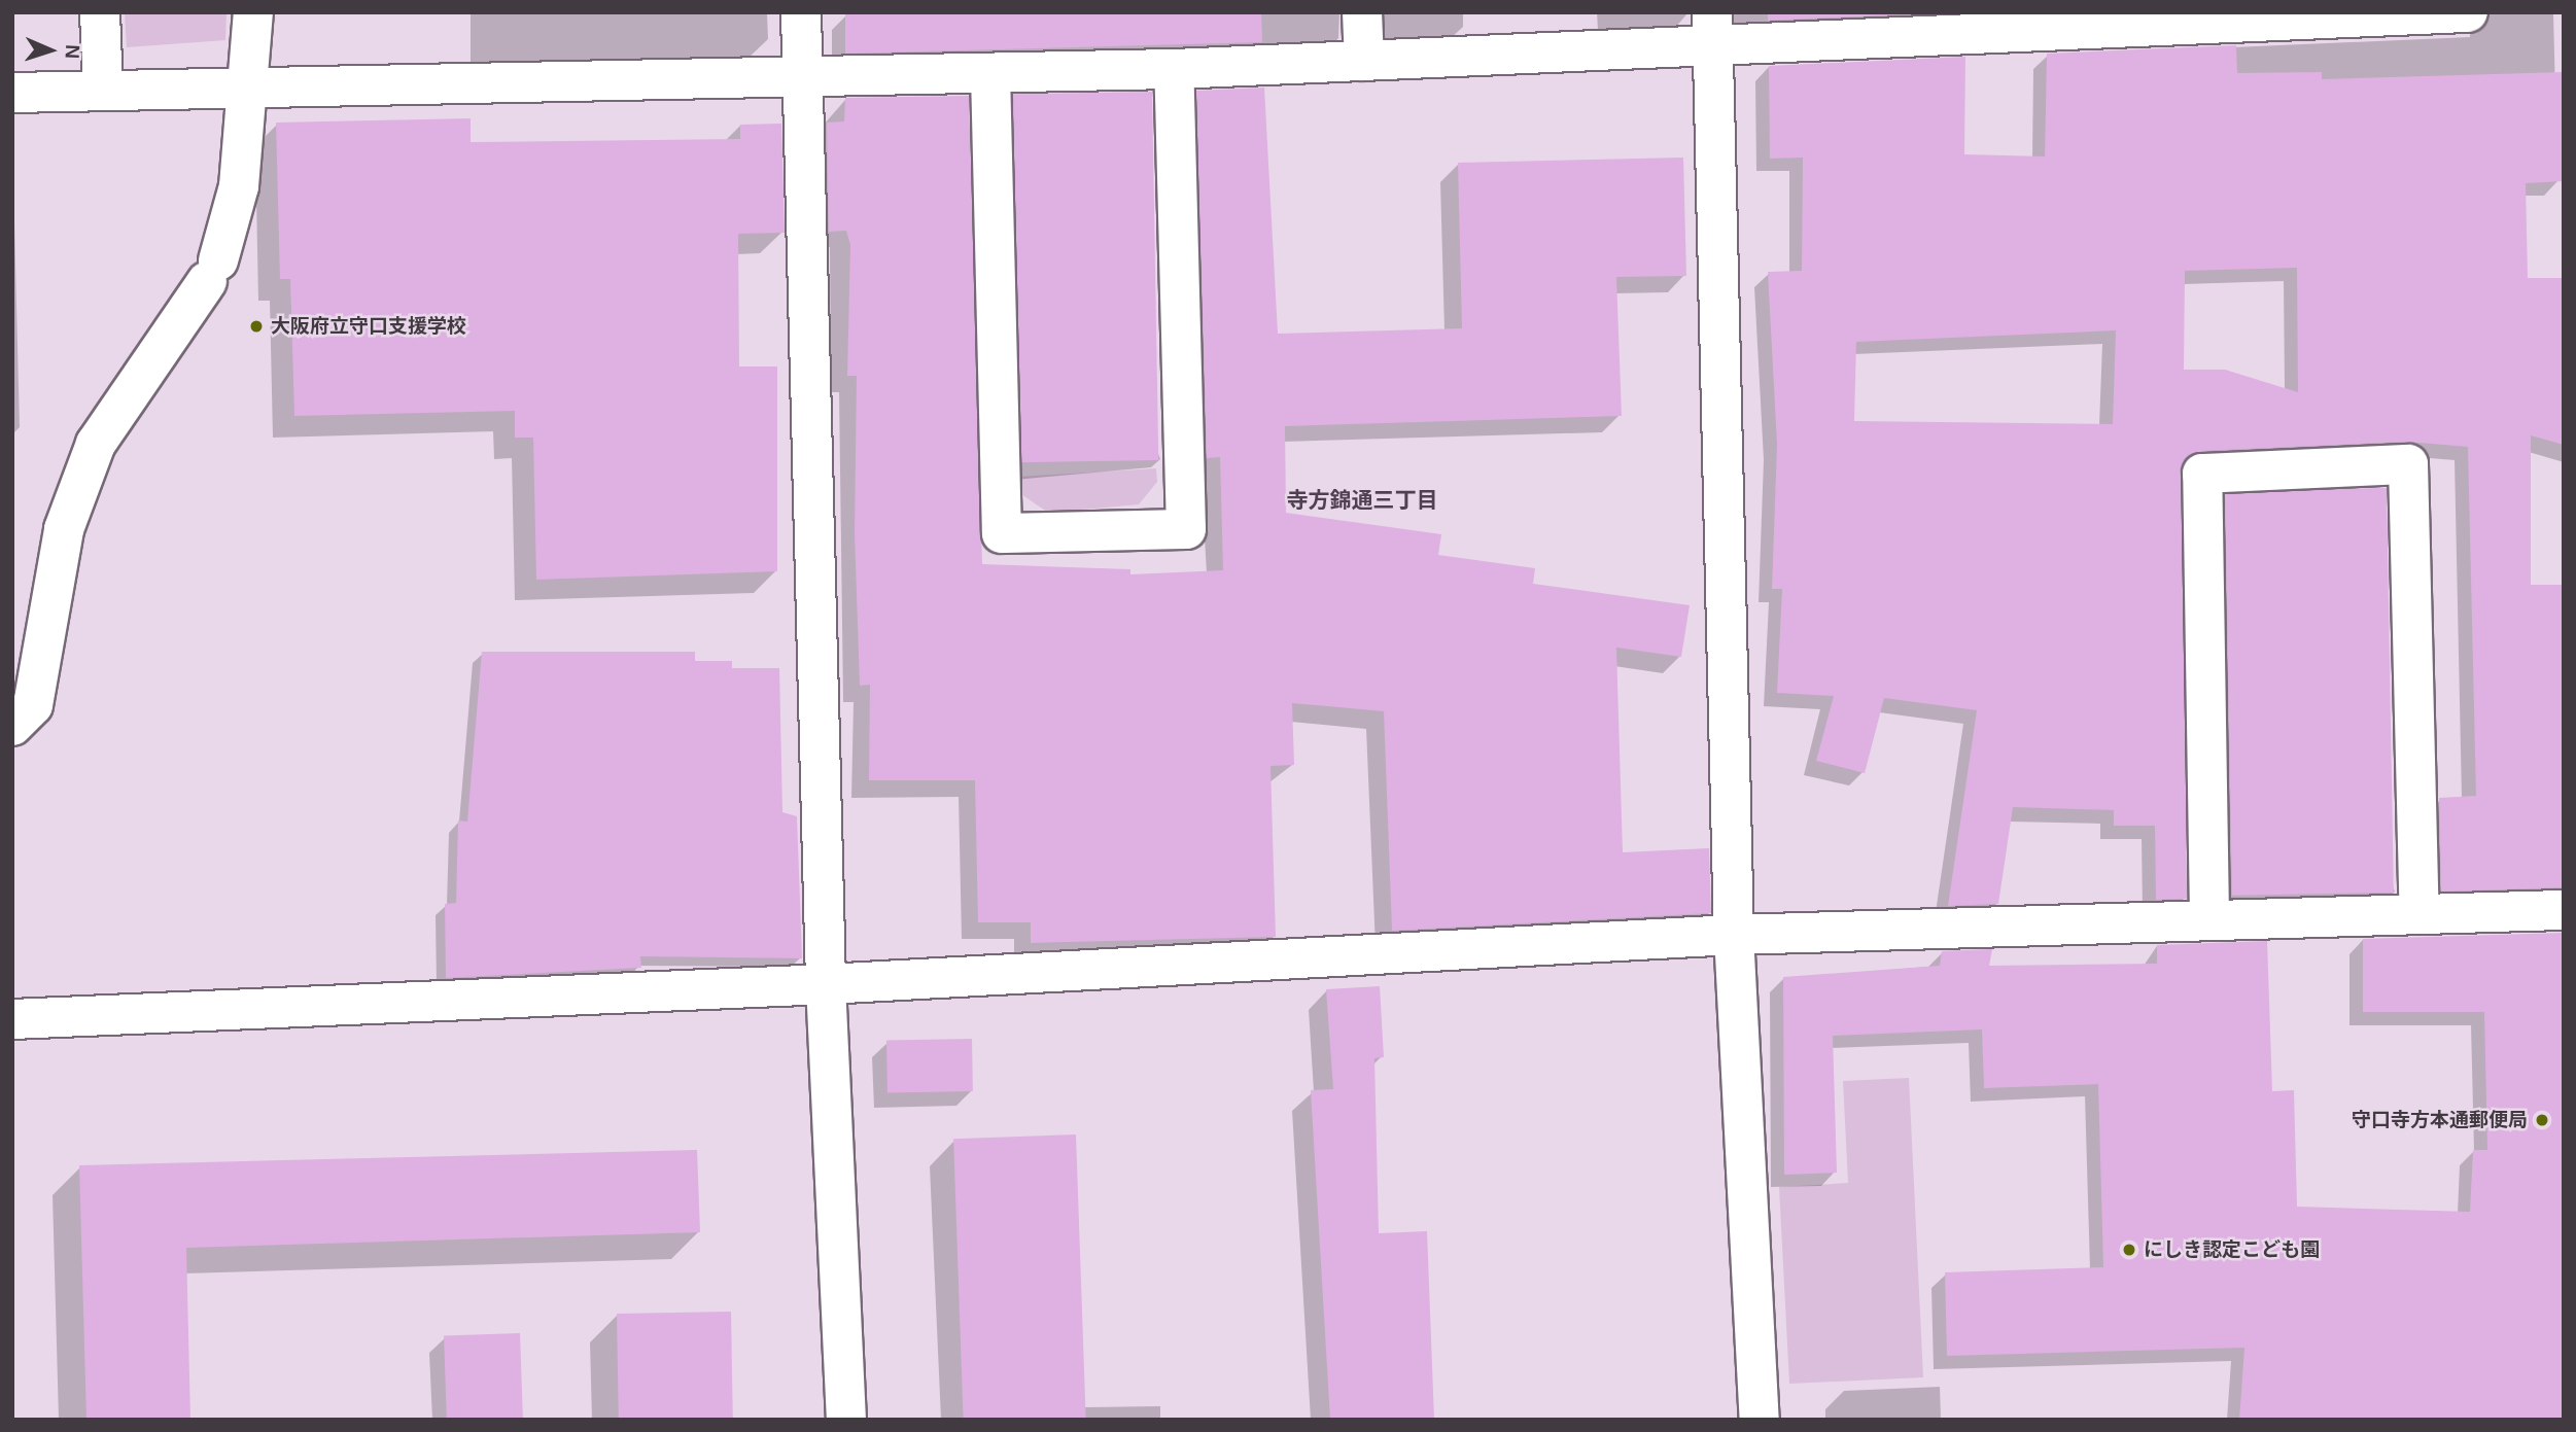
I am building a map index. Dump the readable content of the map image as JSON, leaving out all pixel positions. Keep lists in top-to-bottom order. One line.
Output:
{"districts":["寺方錦通三丁目"],"places":["大阪府立守口支援学校","守口寺方本通郵便局","にしき認定こども園"],"north":"right"}
